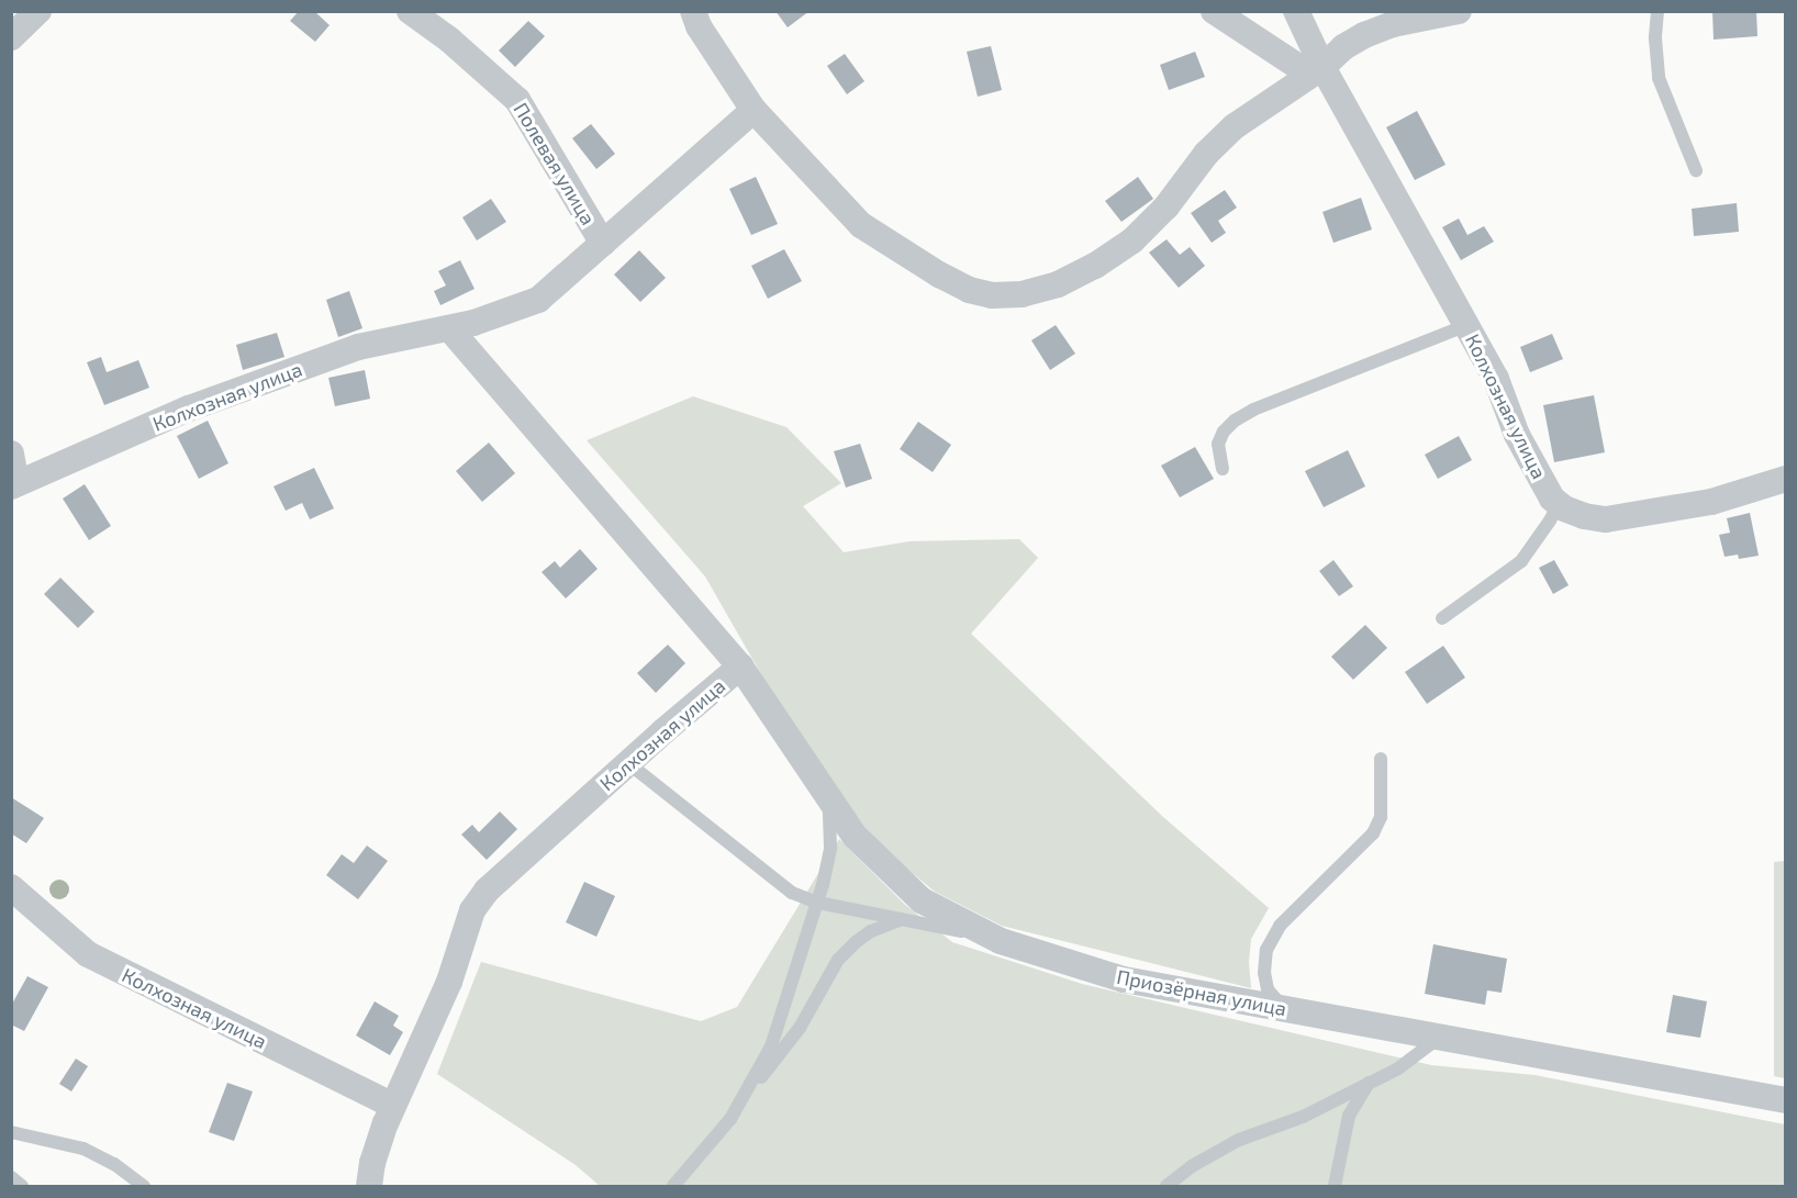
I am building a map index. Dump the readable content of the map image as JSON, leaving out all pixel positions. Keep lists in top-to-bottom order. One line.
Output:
{"streets":{"street":["Полевая улица","Колхозная улица","Приозёрная улица"]},"crossings":[["Полевая улица","Колхозная улица"],["Колхозная улица","Приозёрная улица"]]}
